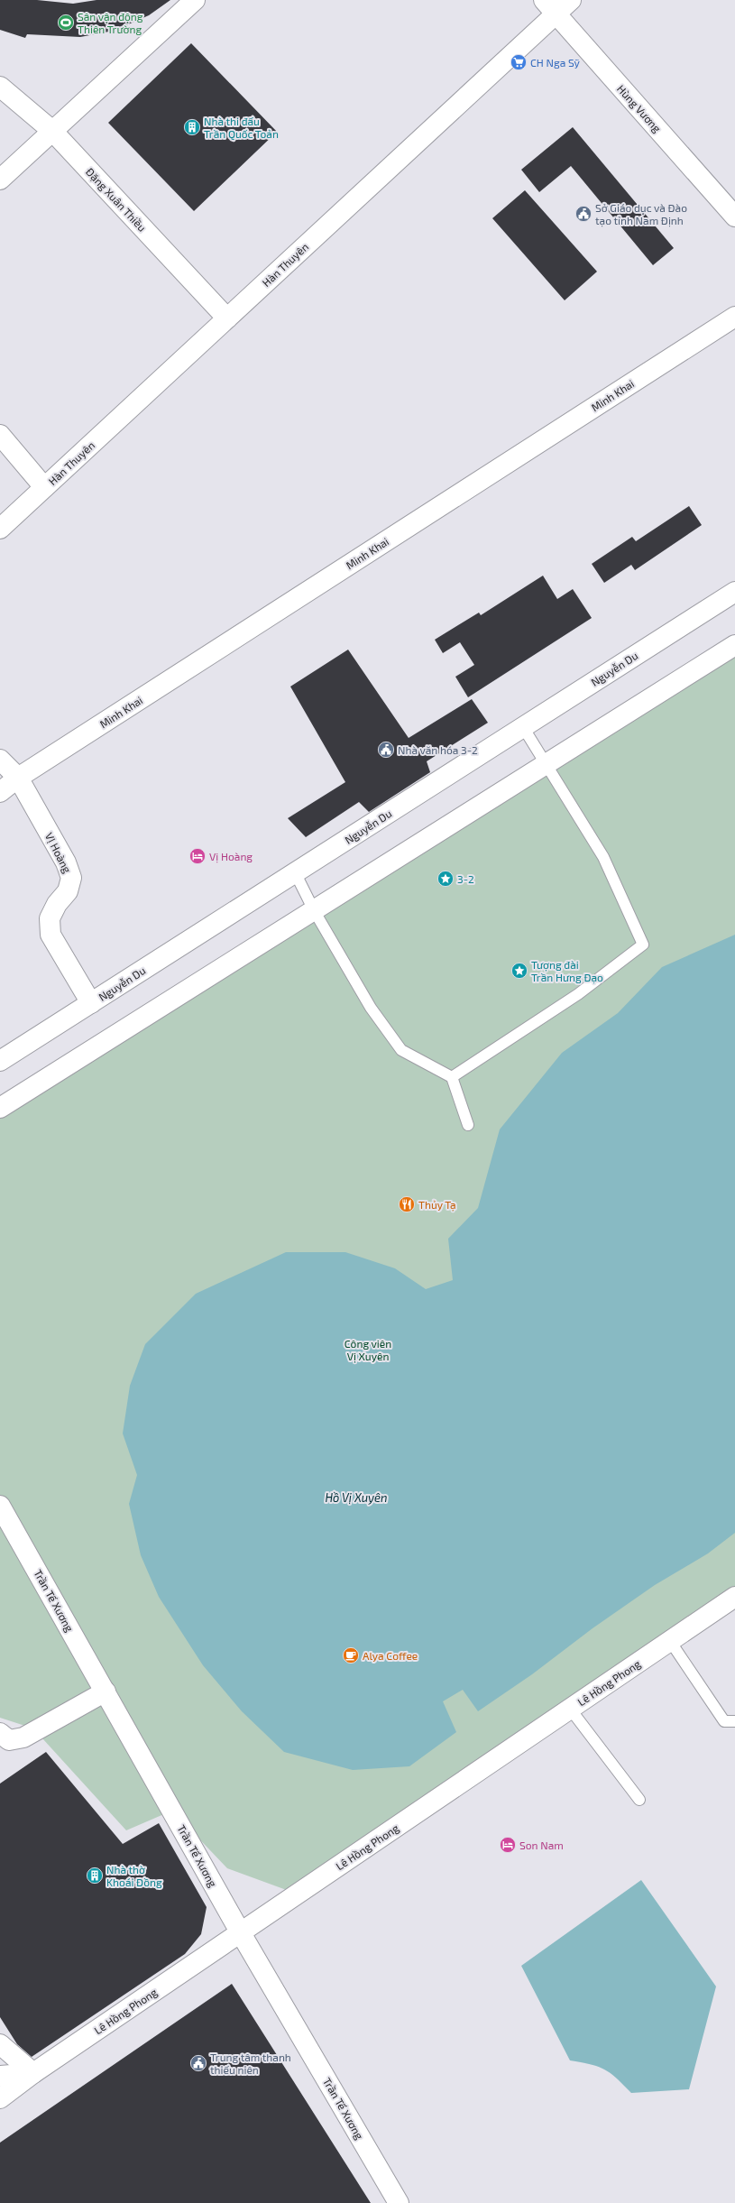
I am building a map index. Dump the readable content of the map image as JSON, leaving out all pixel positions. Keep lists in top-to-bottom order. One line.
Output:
{"streets":{"street":["Hùng Vương","Đặng Xuân Thiều","Hàn Thuyên","Minh Khai","Nguyễn Du","VỊ Hoàng","Trần Tế Xương","Lê Hồng Phong"]},"crossings":[["Hùng Vương","Hàn Thuyên"],["Đặng Xuân Thiều","Hàn Thuyên"],["Minh Khai","VỊ Hoàng"],["Nguyễn Du","VỊ Hoàng"],["Trần Tế Xương","Lê Hồng Phong"]],"water":["Hồ Vị Xuyên"],"parks":["Công viên Vị Xuyên"],"places":{"sports":["Sân vận động Thiên Trường"],"supermarket":["CH Nga Sỹ"],"building":["Nhà thi đấu Trần Quốc Toản","Nhà thờ Khoái Đồng"],"public building":["Sở Giáo dục và Đào tạo tỉnh Nam Định","Nhà văn hóa 3-2","Trung tâm thanh thiếu niên"],"hotel":["Vị Hoàng","Son Nam"],"place":["3-2","Tượng đài Trần Hưng Đạo"],"restaurant":["Thủy Tạ"],"cafe":["Alya Coffee"]}}
